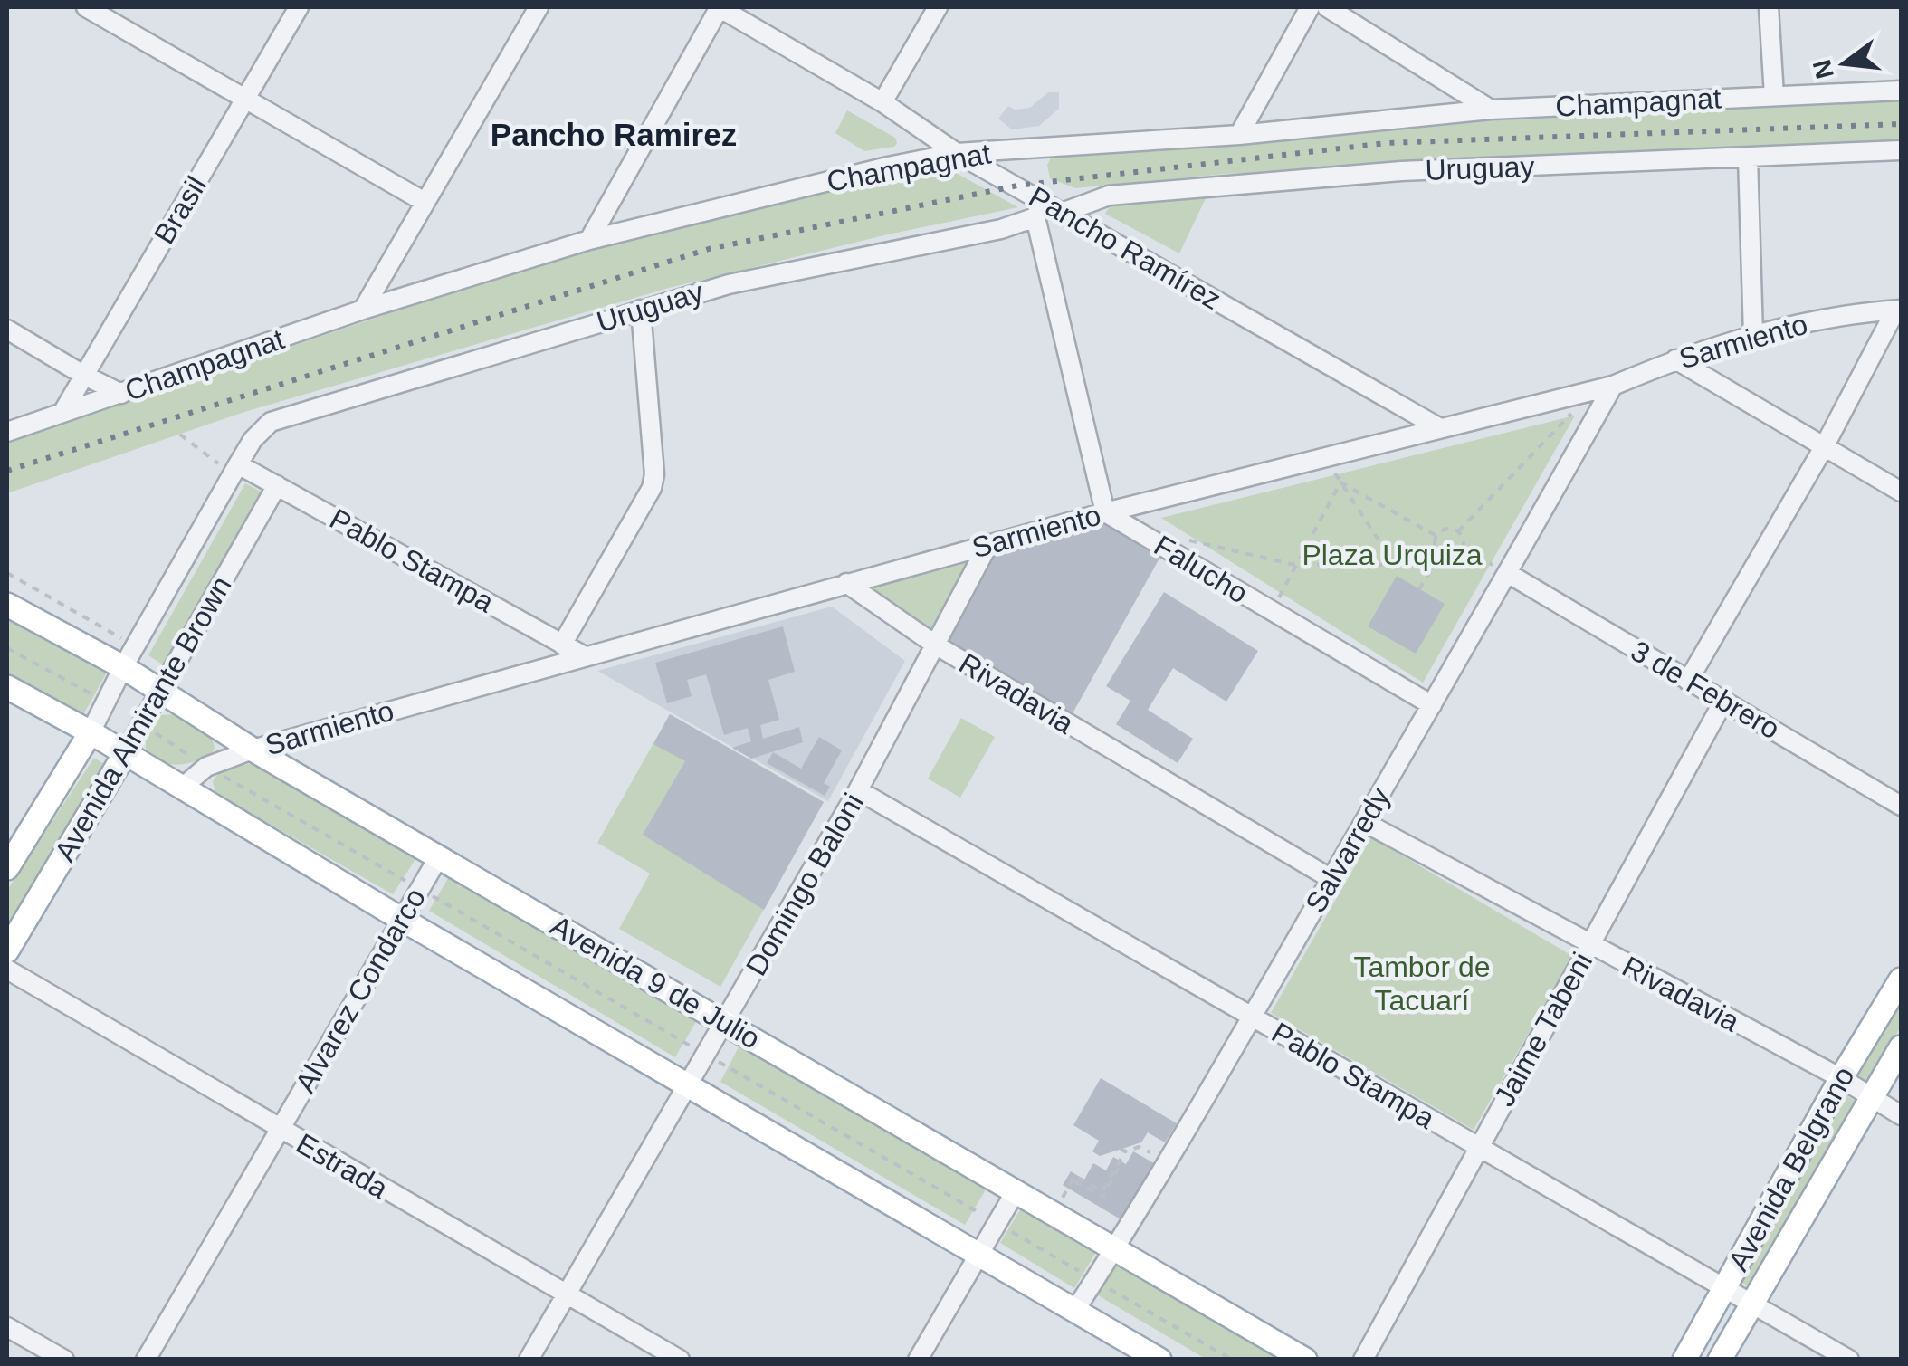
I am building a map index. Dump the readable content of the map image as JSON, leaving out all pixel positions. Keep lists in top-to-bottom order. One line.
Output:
{"streets":{"main road":["Avenida Almirante Brown","Avenida 9 de Julio","Avenida Belgrano"],"street":["Champagnat","Uruguay","Brasil","Pancho Ramírez","Sarmiento","Pablo Stampa","Falucho","3 de Febrero","Rivadavia","Salvarredy","Domingo Baloni","Alvarez Condarco","Jaime Tabeni","Estrada"]},"crossings":[["Champagnat","Brasil"],["Champagnat","Pancho Ramírez"],["Uruguay","Pancho Ramírez"],["Uruguay","Avenida Almirante Brown"],["Pancho Ramírez","Sarmiento"],["Sarmiento","Pablo Stampa"],["Sarmiento","Falucho"],["Sarmiento","Rivadavia"],["Sarmiento","Salvarredy"],["Sarmiento","Domingo Baloni"],["Sarmiento","Avenida 9 de Julio"],["Pablo Stampa","Avenida Almirante Brown"],["Pablo Stampa","Salvarredy"],["Pablo Stampa","Domingo Baloni"],["Pablo Stampa","Jaime Tabeni"],["Pablo Stampa","Avenida Belgrano"],["Falucho","Salvarredy"],["3 de Febrero","Salvarredy"],["3 de Febrero","Jaime Tabeni"],["Rivadavia","Salvarredy"],["Rivadavia","Domingo Baloni"],["Rivadavia","Jaime Tabeni"],["Rivadavia","Avenida Belgrano"],["Avenida Almirante Brown","Avenida 9 de Julio"],["Salvarredy","Avenida 9 de Julio"],["Domingo Baloni","Avenida 9 de Julio"],["Domingo Baloni","Estrada"],["Avenida 9 de Julio","Alvarez Condarco"],["Alvarez Condarco","Estrada"]],"districts":["Pancho Ramirez"],"parks":["Plaza Urquiza","Tambor de Tacuarí"],"north":"left"}
